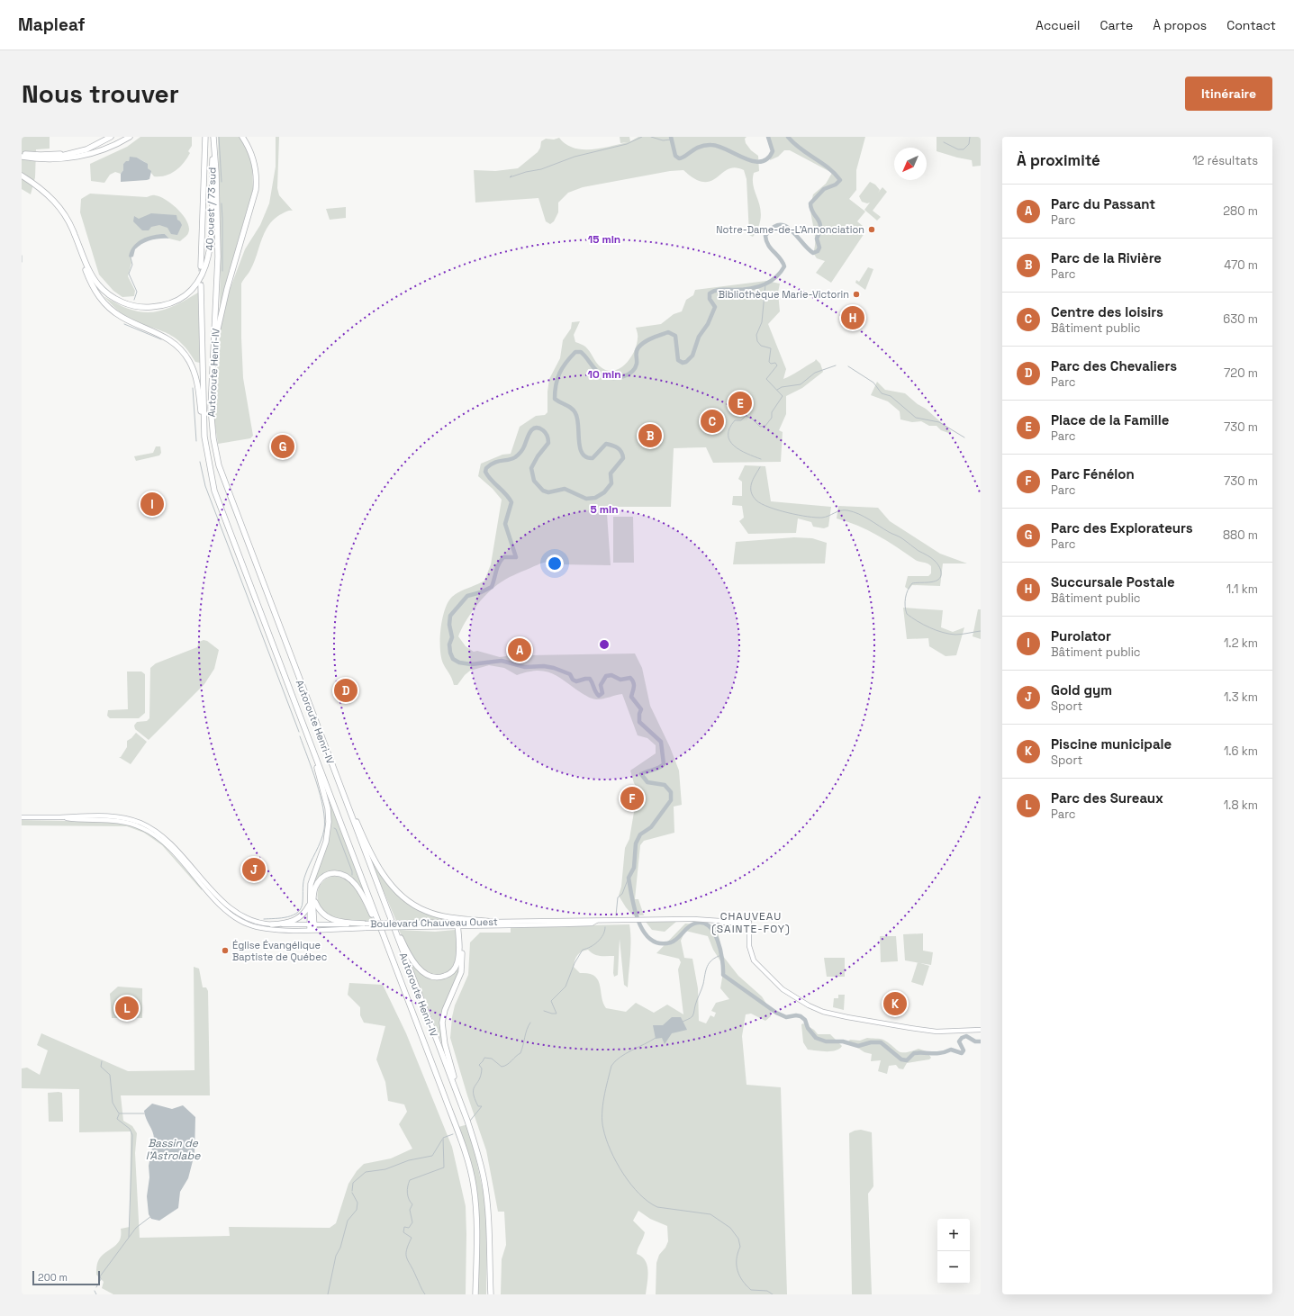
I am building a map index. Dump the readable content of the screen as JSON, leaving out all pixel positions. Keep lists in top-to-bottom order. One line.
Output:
{"streets":{"highway":["40 ouest / 73 sud","Autoroute Henri-IV"],"main road":["Boulevard Chauveau Ouest"]},"crossings":[["40 ouest / 73 sud","Autoroute Henri-IV"]],"districts":["CHAUVEAU (SAINTE-FOY)"],"water":["Bassin de l'Astrolabe"],"places":["Notre-Dame-de-L'Annonciation","Bibliothèque Marie-Victorin","Église Évangélique Baptiste de Québec"],"scale_bar":"200 m","north":"bottom left","page":{"header":"Mapleaf","nav":["Accueil","Carte","À propos","Contact"],"buttons":"Itinéraire","title":"Nous trouver","heading":["À proximité","12 résultats"],"list":[{"mark":"A","name":"Parc du Passant","note":"Parc","value":"280 m"},{"mark":"B","name":"Parc de la Rivière","note":"Parc","value":"470 m"},{"mark":"C","name":"Centre des loisirs","note":"Bâtiment public","value":"630 m"},{"mark":"D","name":"Parc des Chevaliers","note":"Parc","value":"720 m"},{"mark":"E","name":"Place de la Famille","note":"Parc","value":"730 m"},{"mark":"F","name":"Parc Fénélon","note":"Parc","value":"730 m"},{"mark":"G","name":"Parc des Explorateurs","note":"Parc","value":"880 m"},{"mark":"H","name":"Succursale Postale","note":"Bâtiment public","value":"1.1 km"},{"mark":"I","name":"Purolator","note":"Bâtiment public","value":"1.2 km"},{"mark":"J","name":"Gold gym","note":"Sport","value":"1.3 km"},{"mark":"K","name":"Piscine municipale","note":"Sport","value":"1.6 km"},{"mark":"L","name":"Parc des Sureaux","note":"Parc","value":"1.8 km"}],"pins":["H","E","C","B","G","I","A","D","F","J","K","L"],"map_buttons":["+","−"],"scale":"200 m"},"rings":["15 min","10 min","5 min"]}
